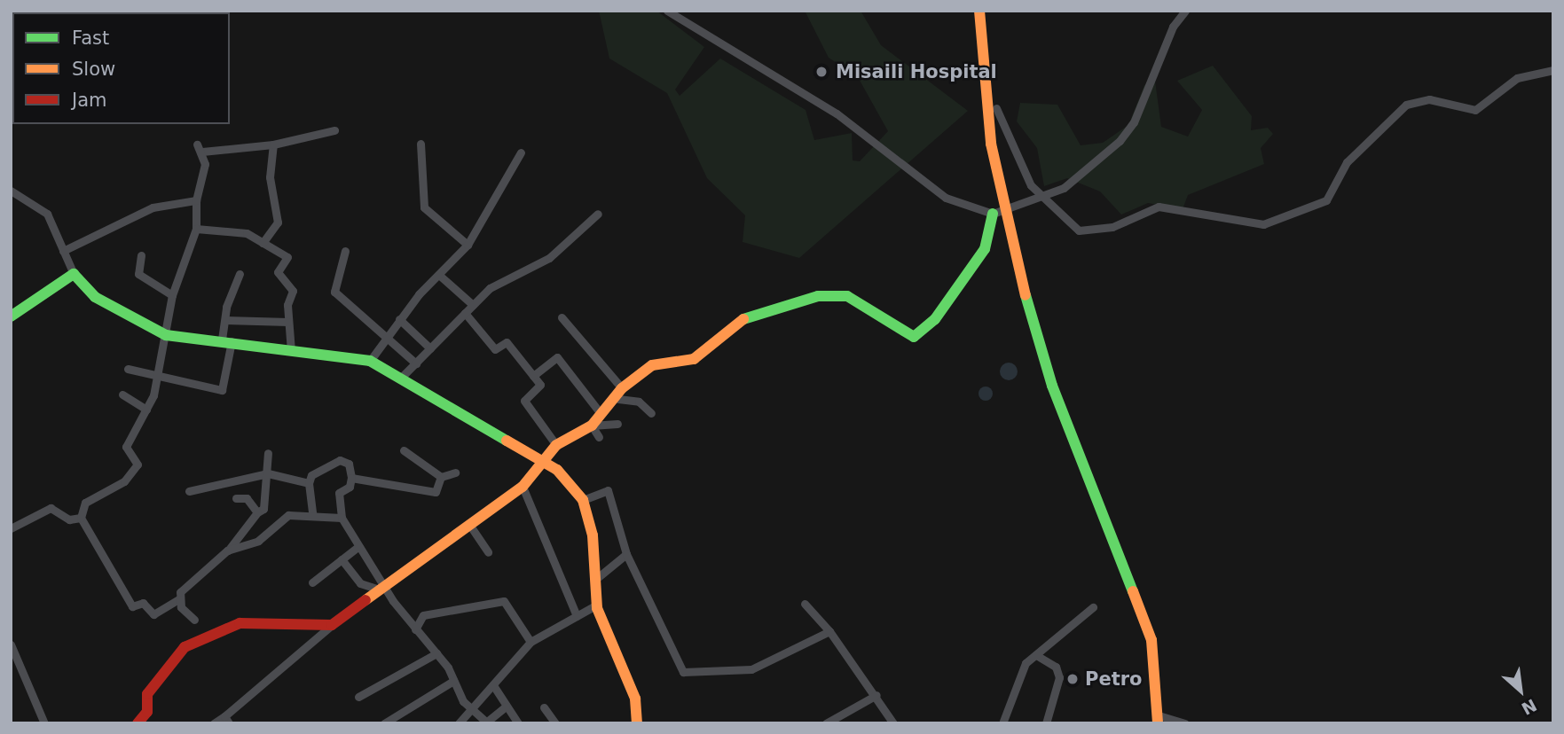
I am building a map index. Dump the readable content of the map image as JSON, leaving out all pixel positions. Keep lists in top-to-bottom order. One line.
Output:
{"places":["Misaili Hospital","Petro"],"legend":["Fast","Slow","Jam"],"north":"bottom right"}
